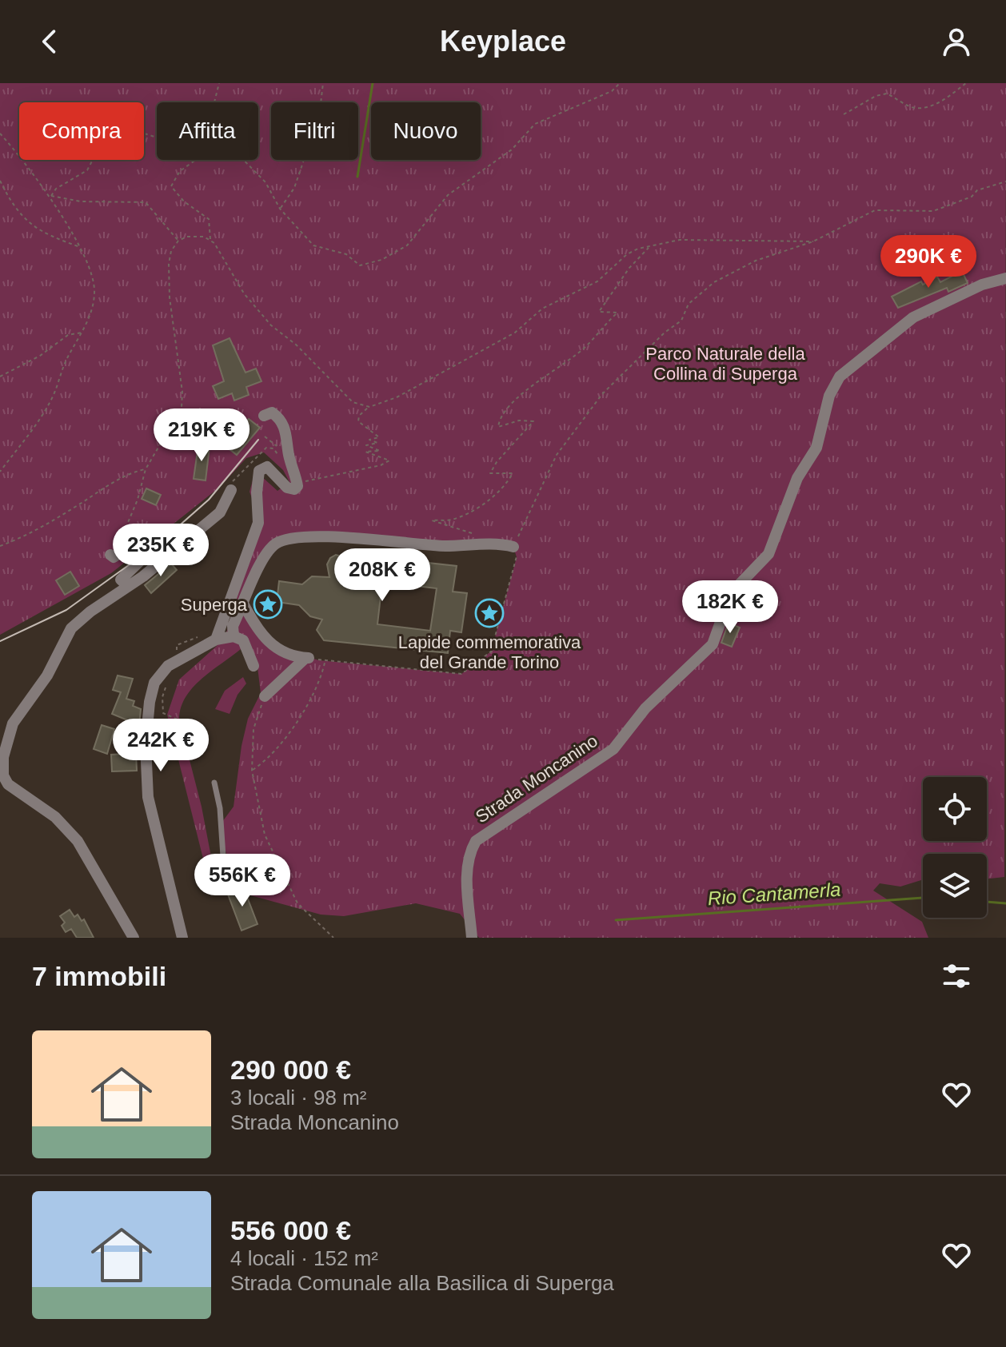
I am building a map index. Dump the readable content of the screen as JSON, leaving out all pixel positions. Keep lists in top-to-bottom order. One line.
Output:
{"streets":{"street":["Strada Moncanino"]},"water":["Rio Cantamerla"],"parks":["Parco Naturale della Collina di Superga"],"places":{"place":["Superga","Lapide commemorativa del Grande Torino"]},"page":{"header":"Keyplace","chip":["Compra","Affitta","Filtri","Nuovo"],"price":["290K €","219K €","235K €","208K €","182K €","242K €","556K €"],"heading":"7 immobili","list":[{"name":"290 000 €","note":"3 locali · 98 m² · Strada Moncanino"},{"name":"556 000 €","note":"4 locali · 152 m² · Strada Comunale alla Basilica di Superga"}]}}
